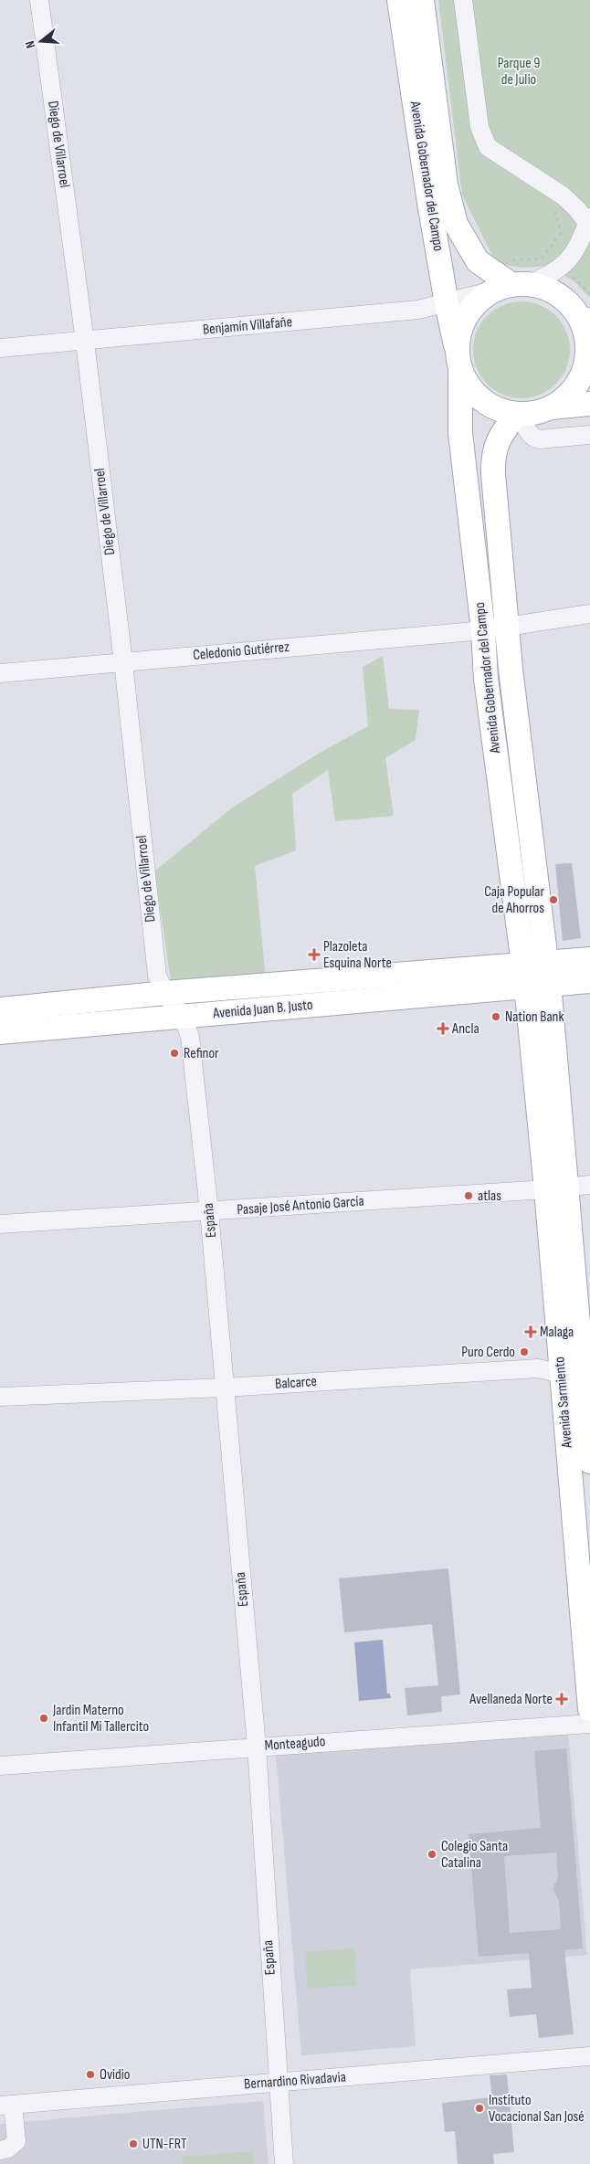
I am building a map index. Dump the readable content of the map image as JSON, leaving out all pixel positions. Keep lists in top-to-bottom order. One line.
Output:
{"streets":{"main road":["Avenida Gobernador del Campo","Avenida Juan B. Justo","Avenida Sarmiento"],"street":["Diego de Villarroel","Benjamín Villafañe","Celedonio Gutiérrez","Pasaje José Antonio García","España","Balcarce","Monteagudo","Bernardino Rivadavia"]},"crossings":[["Diego de Villarroel","Benjamín Villafañe"],["Diego de Villarroel","Celedonio Gutiérrez"],["Diego de Villarroel","Avenida Juan B. Justo"],["Diego de Villarroel","España"],["Avenida Gobernador del Campo","Benjamín Villafañe"],["Avenida Gobernador del Campo","Celedonio Gutiérrez"],["Avenida Gobernador del Campo","Avenida Juan B. Justo"],["Avenida Gobernador del Campo","Avenida Sarmiento"],["Avenida Juan B. Justo","España"],["Avenida Juan B. Justo","Avenida Sarmiento"],["Pasaje José Antonio García","España"],["Pasaje José Antonio García","Avenida Sarmiento"],["España","Balcarce"],["España","Monteagudo"],["España","Bernardino Rivadavia"],["Balcarce","Avenida Sarmiento"]],"parks":["Parque 9 de Julio"],"places":{"other":["Caja Popular de Ahorros","Nation Bank","Refinor","atlas","Puro Cerdo","Jardin Materno Infantil Mi Tallercito","Colegio Santa Catalina","Ovidio","Instituto Vocacional San José","UTN-FRT"],"health":["Plazoleta Esquina Norte","Ancla","Malaga","Avellaneda Norte"]},"north":"left"}
